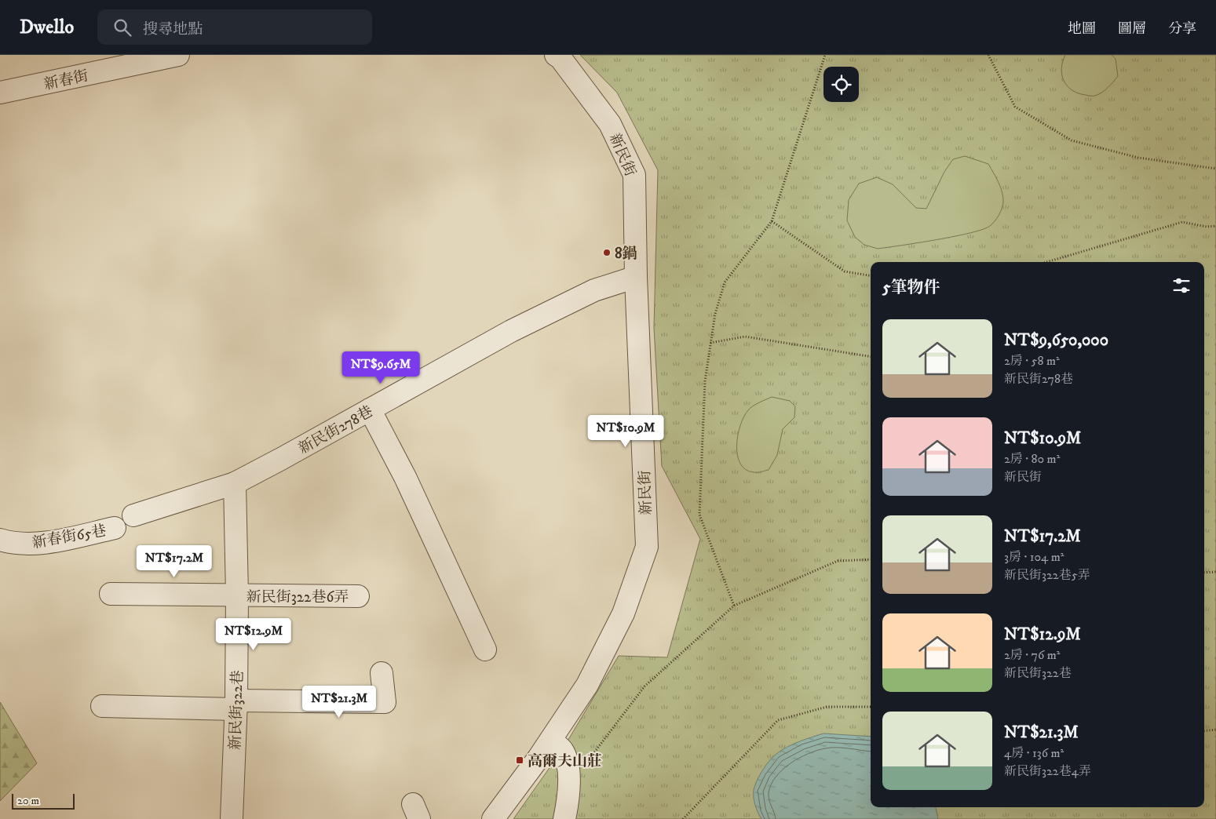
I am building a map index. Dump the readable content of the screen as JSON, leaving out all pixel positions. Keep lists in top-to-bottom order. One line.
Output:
{"streets":{"street":["新春街","新民街","新民街278巷","新春街65巷","新民街322巷6弄","新民街322巷"]},"crossings":[["新民街","新民街278巷"],["新民街278巷","新民街322巷"],["新民街322巷6弄","新民街322巷"]],"places":{"other":["8鍋"],"transit":["高爾夫山莊"]},"scale_bar":"20 m","page":{"header":"Dwello","search":"搜尋地點","nav":["地圖","圖層","分享"],"heading":"5筆物件","list":[{"name":"NT$9,650,000","note":"2房 · 58 m² · 新民街278巷"},{"name":"NT$10.9M","note":"2房 · 80 m² · 新民街"},{"name":"NT$17.2M","note":"3房 · 104 m² · 新民街322巷5弄"},{"name":"NT$12.9M","note":"2房 · 76 m² · 新民街322巷"},{"name":"NT$21.3M","note":"4房 · 136 m² · 新民街322巷4弄"}],"price":["NT$9.65M","NT$10.9M","NT$17.2M","NT$12.9M","NT$21.3M"],"scale":"20 m"}}
